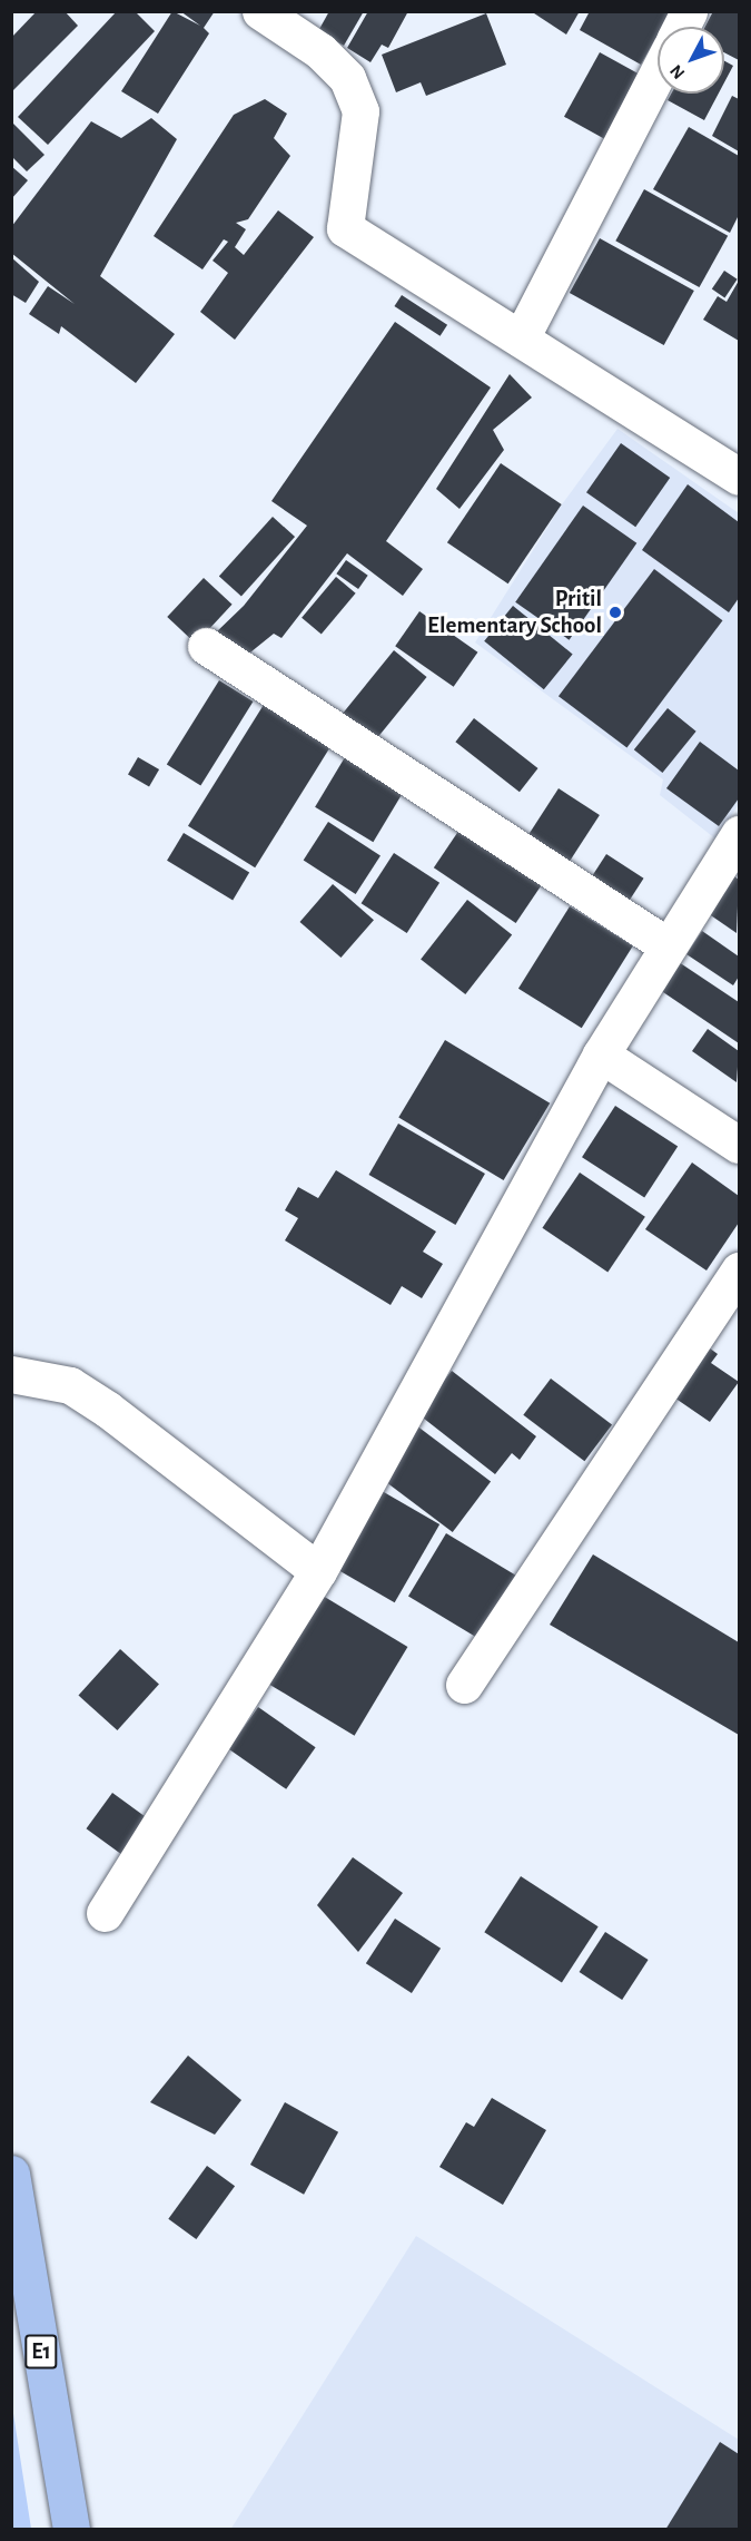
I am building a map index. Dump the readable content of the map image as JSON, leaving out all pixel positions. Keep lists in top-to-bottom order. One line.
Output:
{"streets":{"highway":["E1"]},"places":["Pritil Elementary School"],"north":"bottom left"}
